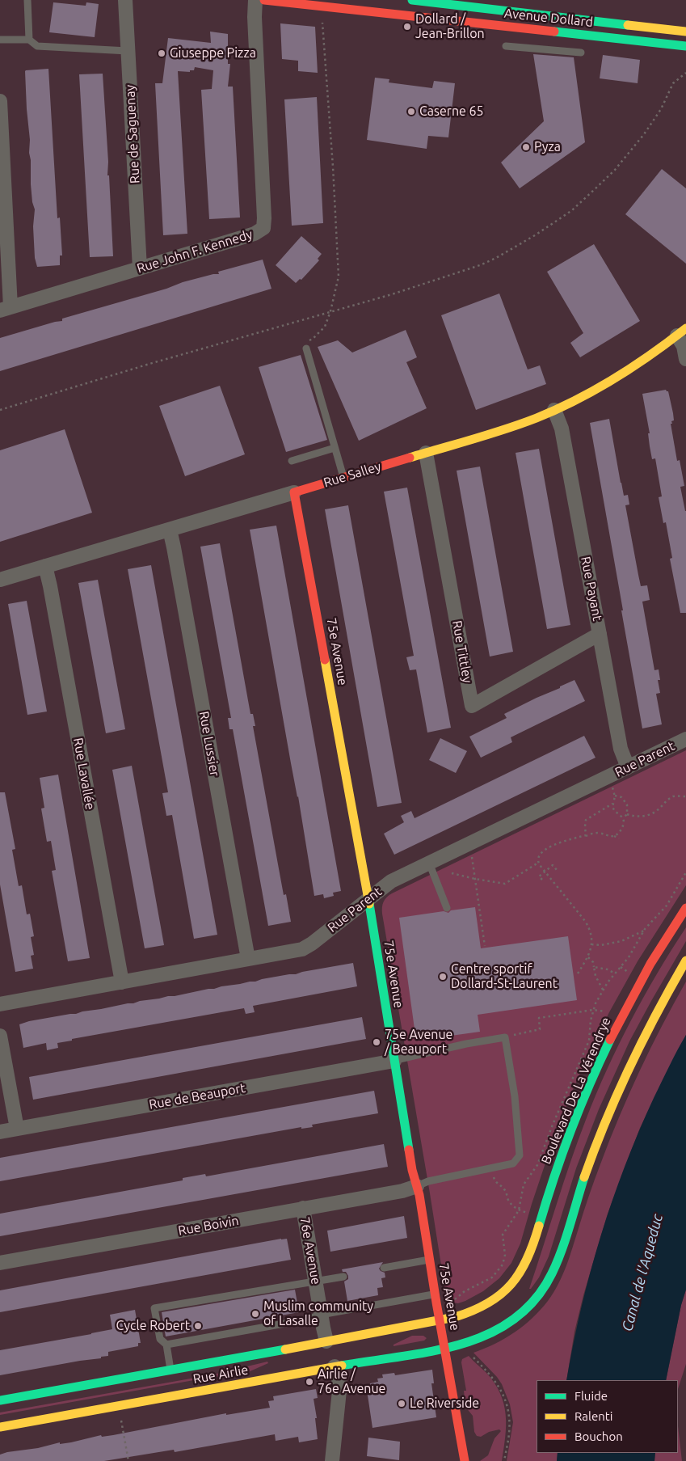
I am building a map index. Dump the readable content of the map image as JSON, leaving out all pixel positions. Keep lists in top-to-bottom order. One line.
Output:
{"streets":{"main road":["Avenue Dollard","Rue Salley","75e Avenue","Boulevard De La Vérendrye","Rue Airlie"],"street":["Rue de Saguenay","Rue John F. Kennedy","Rue Payant","Rue Tittley","Rue Lussier","Rue Parent","Rue Lavallée","Rue de Beauport","Rue Boivin","76e Avenue"]},"crossings":[["Rue de Saguenay","Rue John F. Kennedy"],["Rue Salley","Rue Payant"],["Rue Salley","75e Avenue"],["Rue Salley","Rue Tittley"],["Rue Salley","Rue Lussier"],["Rue Salley","Rue Lavallée"],["Rue Payant","Rue Tittley"],["Rue Payant","Rue Parent"],["75e Avenue","Rue Parent"],["75e Avenue","Boulevard De La Vérendrye"],["75e Avenue","Rue de Beauport"],["75e Avenue","Rue Boivin"],["75e Avenue","Rue Airlie"],["Rue Lussier","Rue Parent"],["Rue Parent","Rue Lavallée"],["Boulevard De La Vérendrye","Rue Airlie"],["Rue Boivin","76e Avenue"],["76e Avenue","Rue Airlie"]],"water":["Canal de l'Aqueduc"],"places":["Dollard / Jean-Brillon","Giuseppe Pizza","Caserne 65","Pyza","Centre sportif Dollard-St-Laurent","75e Avenue / Beauport","Muslim community of Lasalle","Cycle Robert","Airlie / 76e Avenue","Le Riverside"],"legend":["Fluide","Ralenti","Bouchon"]}
